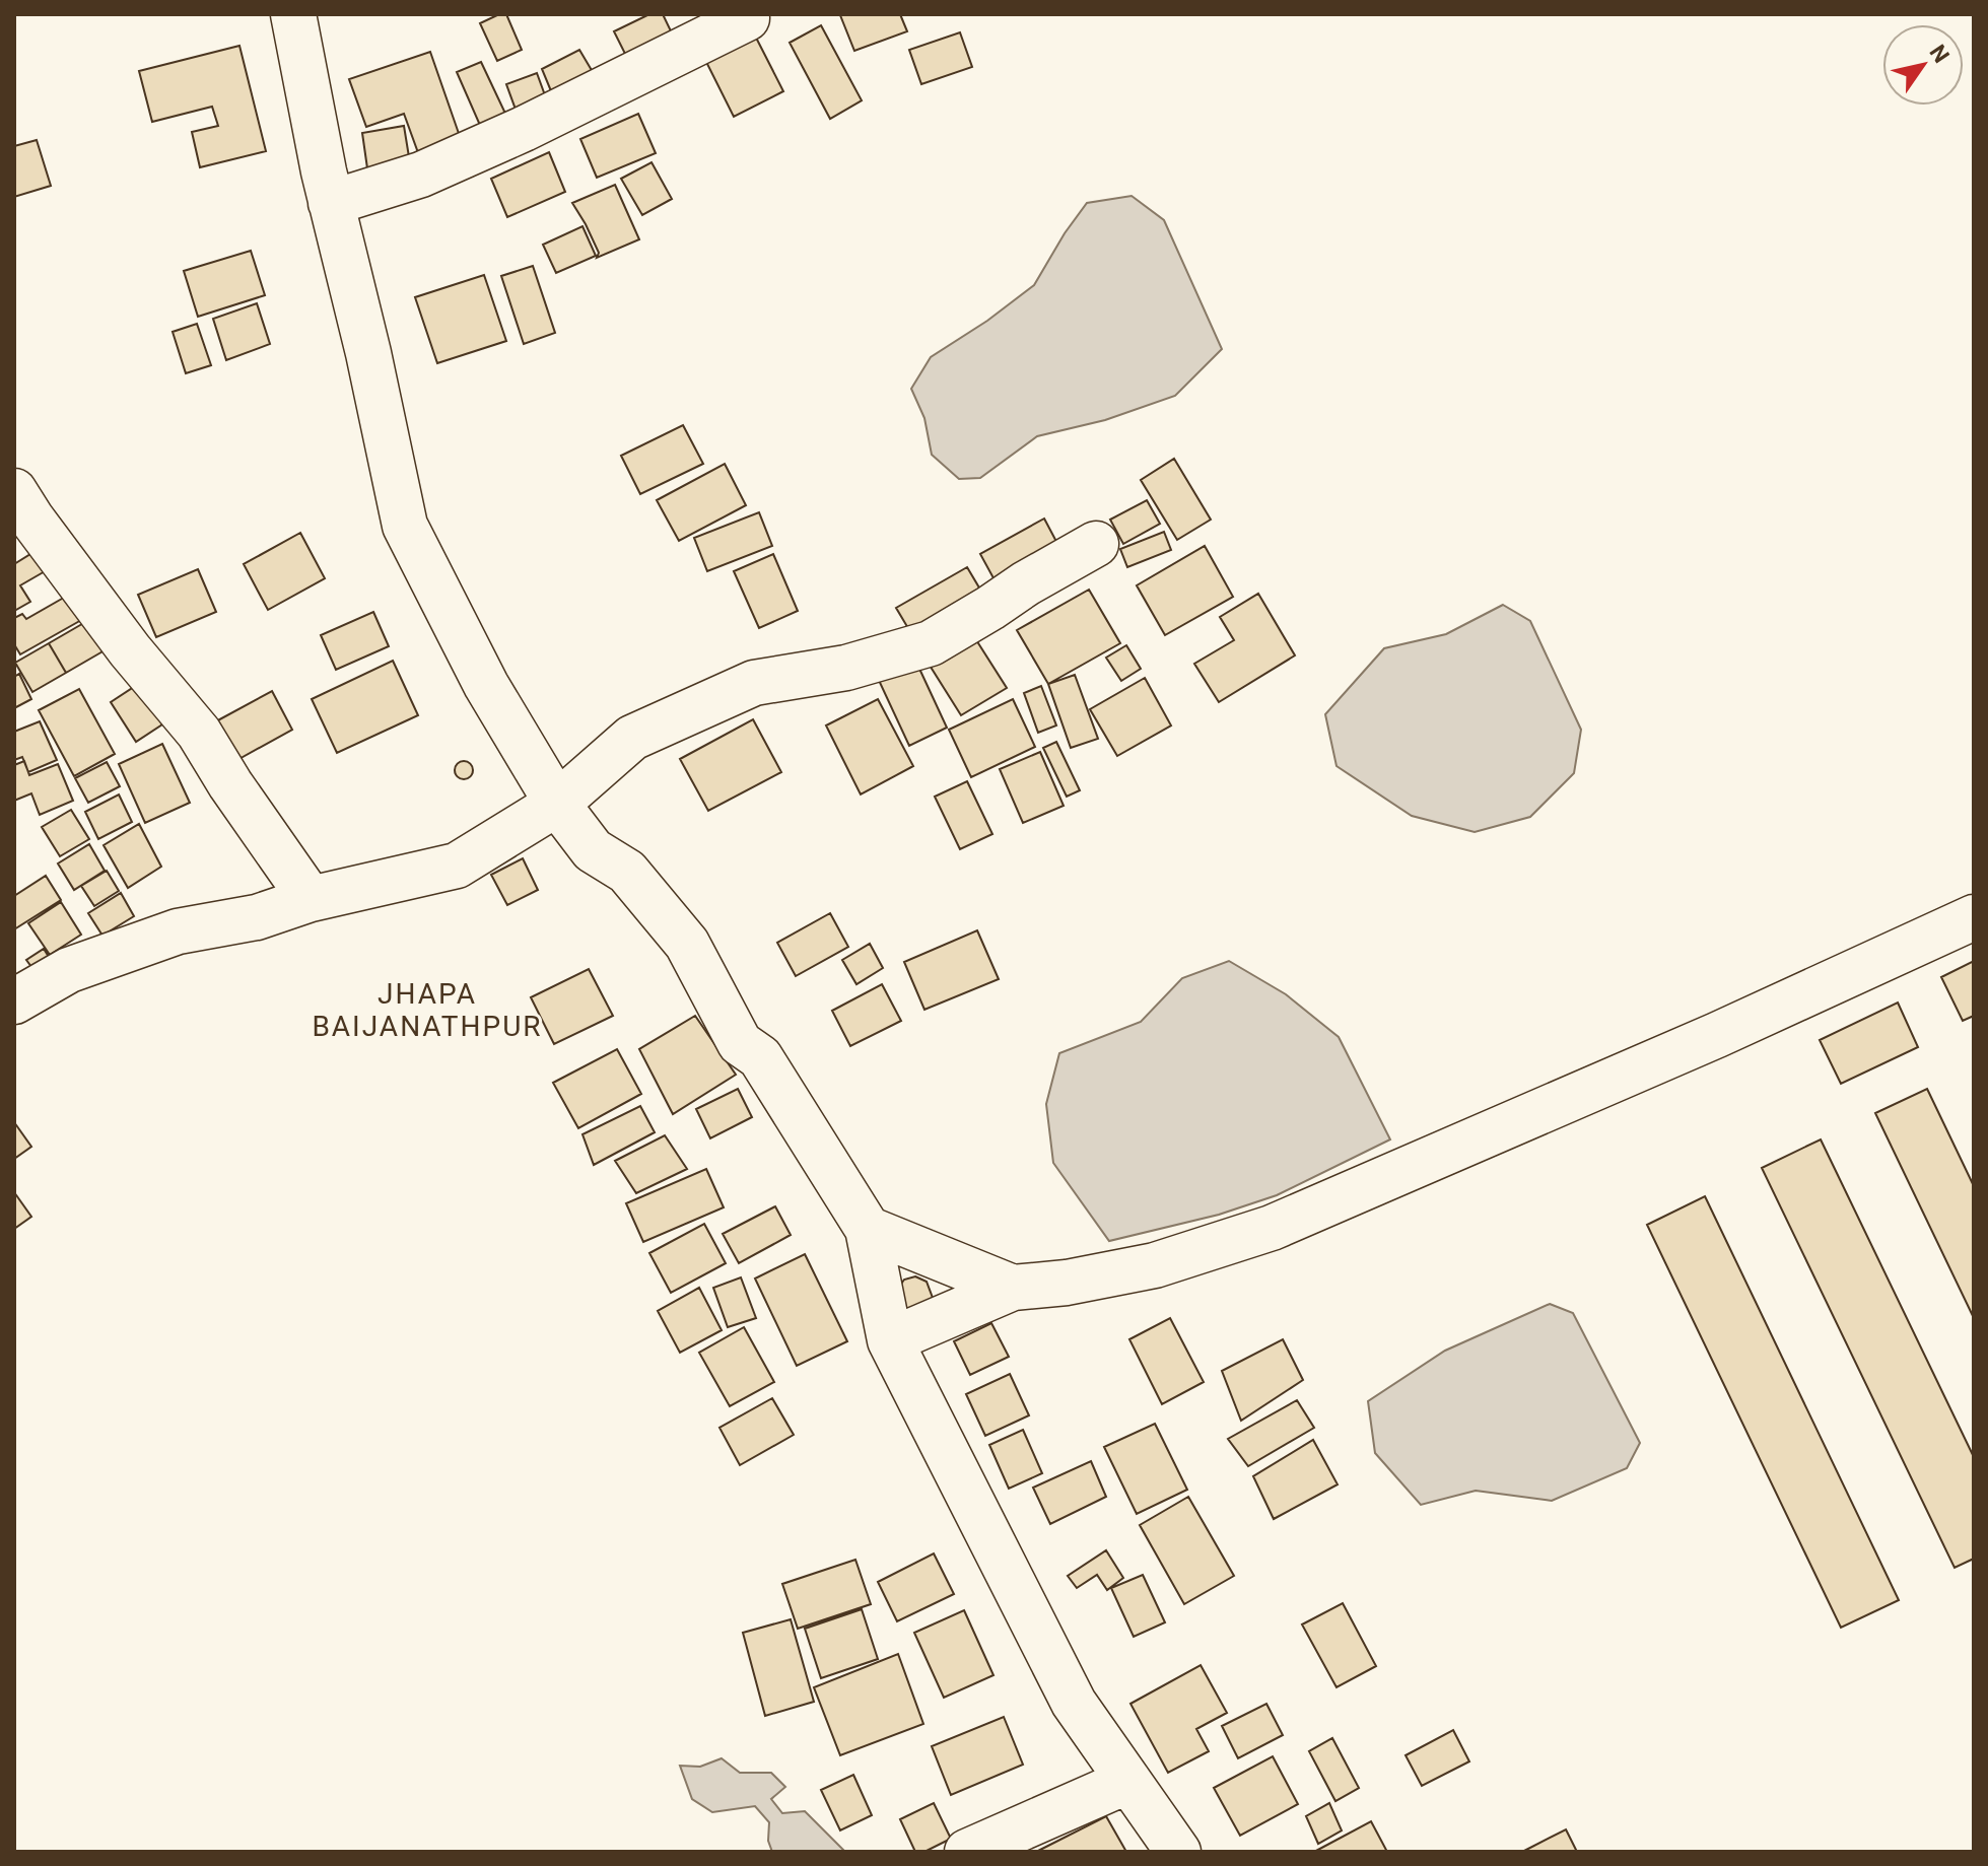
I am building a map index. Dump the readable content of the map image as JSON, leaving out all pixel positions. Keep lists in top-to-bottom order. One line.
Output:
{"districts":["JHAPA BAIJANATHPUR"],"north":"top right"}
